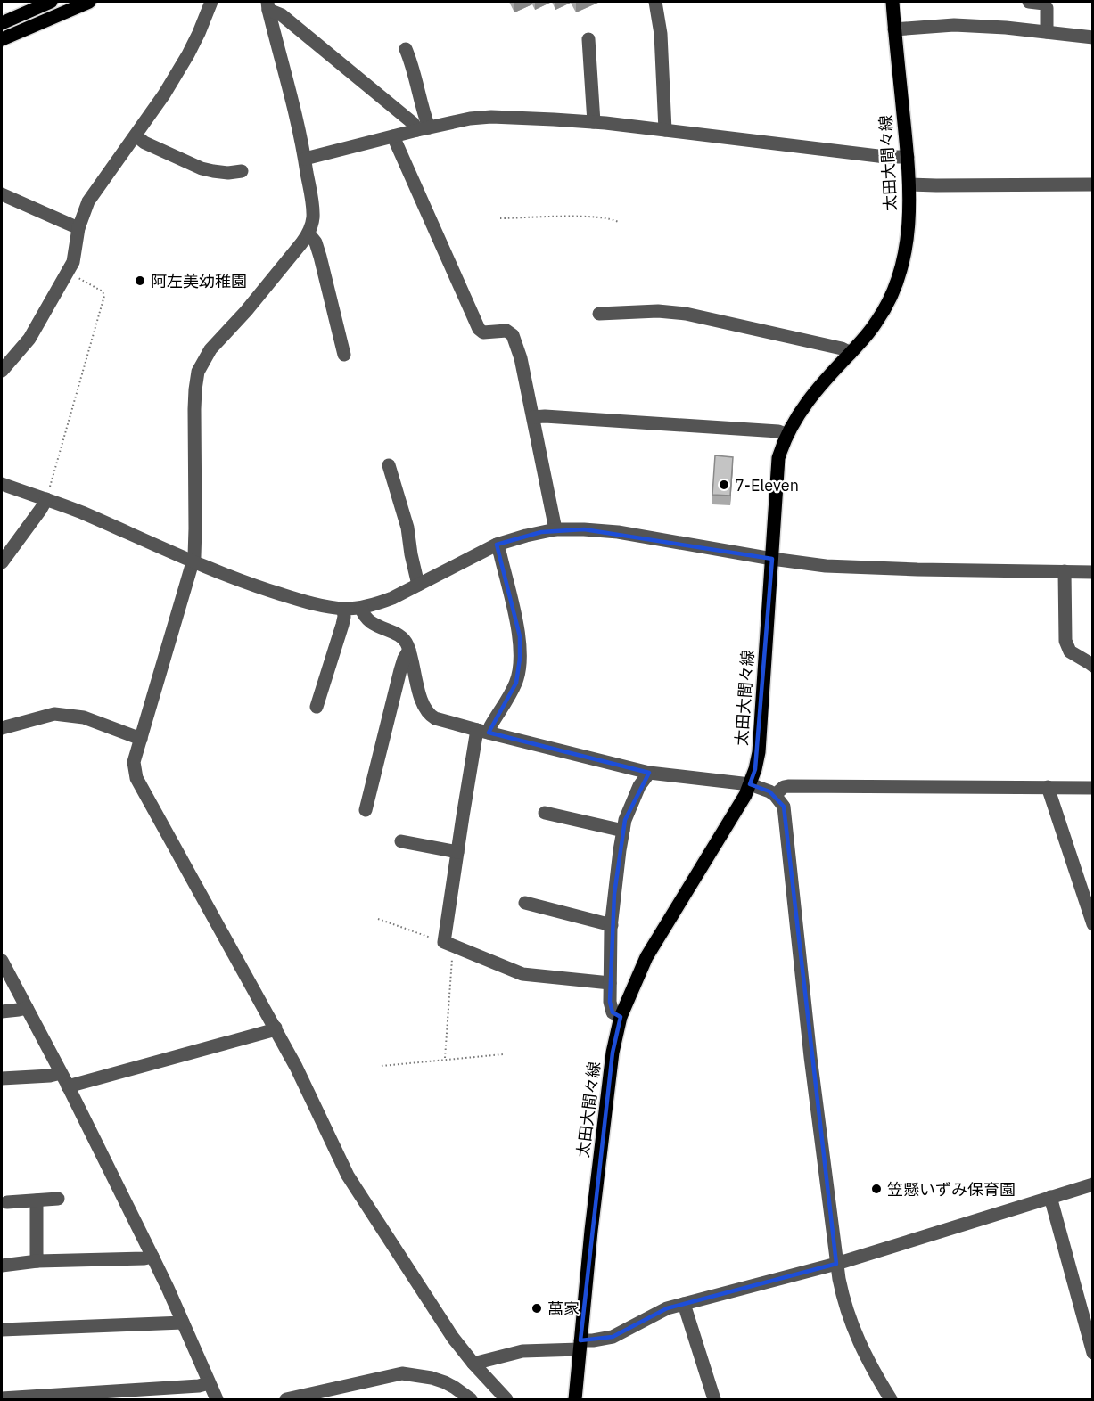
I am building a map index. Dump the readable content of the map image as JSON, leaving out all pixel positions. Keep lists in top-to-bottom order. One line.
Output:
{"streets":{"main road":["太田大間々線"]},"places":["阿左美幼稚園","7-Eleven","笠懸いずみ保育園","萬家"]}
